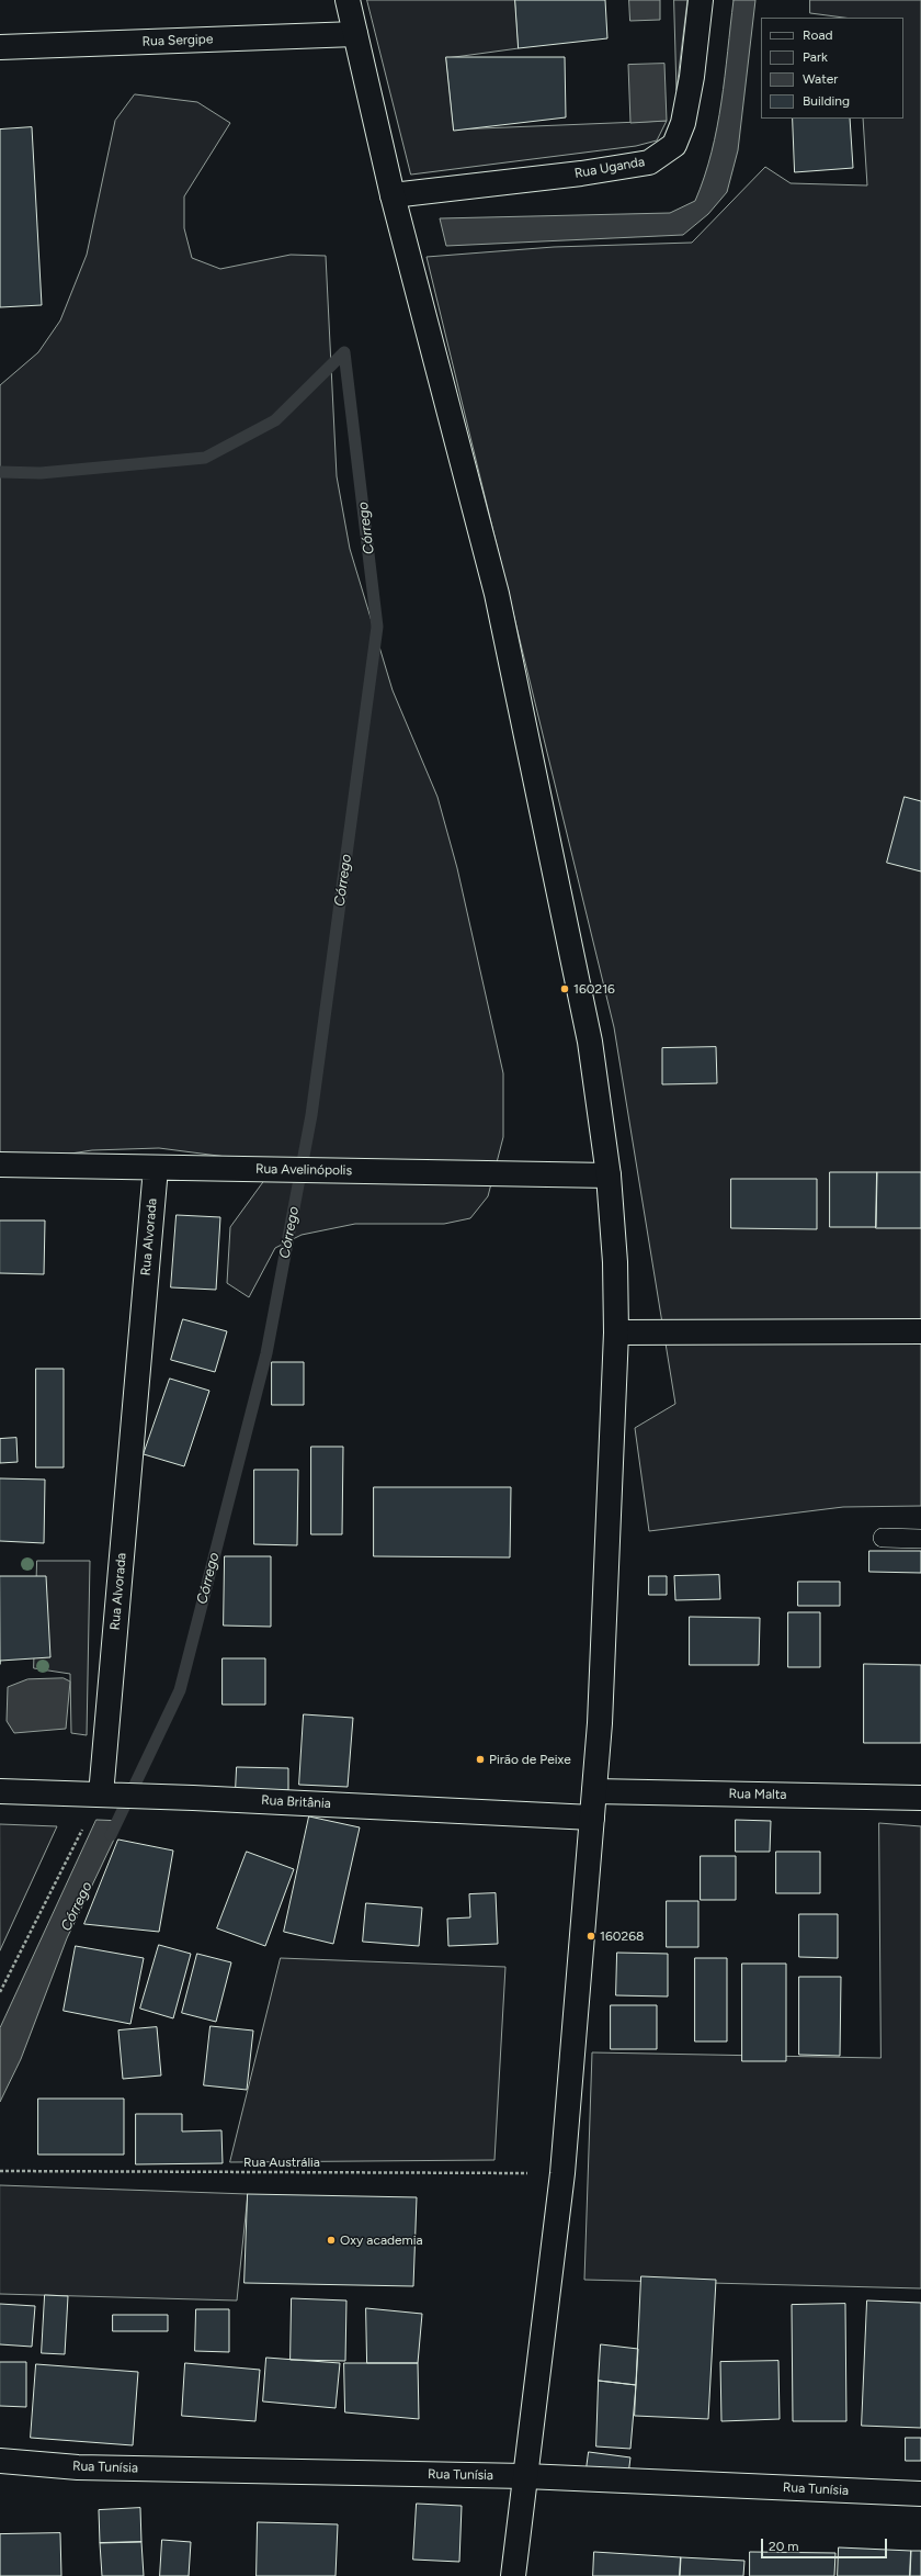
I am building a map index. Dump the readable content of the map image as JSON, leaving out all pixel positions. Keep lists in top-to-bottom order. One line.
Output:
{"streets":{"street":["Rua Sergipe","Rua Uganda","Rua Avelinópolis","Rua Alvorada","Rua Malta","Rua Britânia","Rua Tunísia"],"path":["Rua Austrália"]},"crossings":[["Rua Avelinópolis","Rua Alvorada"],["Rua Alvorada","Rua Britânia"]],"water":["Córrego"],"places":["160216","Pirão de Peixe","160268","Oxy academia"],"legend":["Road","Park","Water","Building"],"scale_bar":"20 m"}
